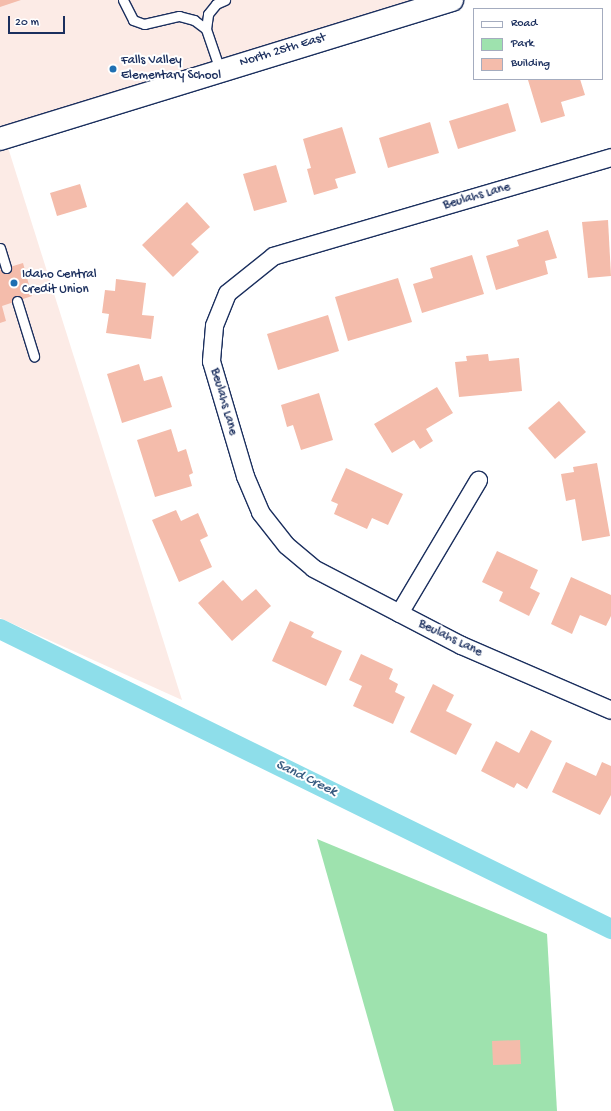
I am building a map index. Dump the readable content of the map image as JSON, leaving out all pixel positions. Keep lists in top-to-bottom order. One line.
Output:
{"streets":{"main road":["North 25th East"],"street":["Beulahs Lane"]},"water":["Sand Creek"],"places":["Falls Valley Elementary School","Idaho Central Credit Union"],"legend":["Road","Park","Building"],"scale_bar":"20 m"}
